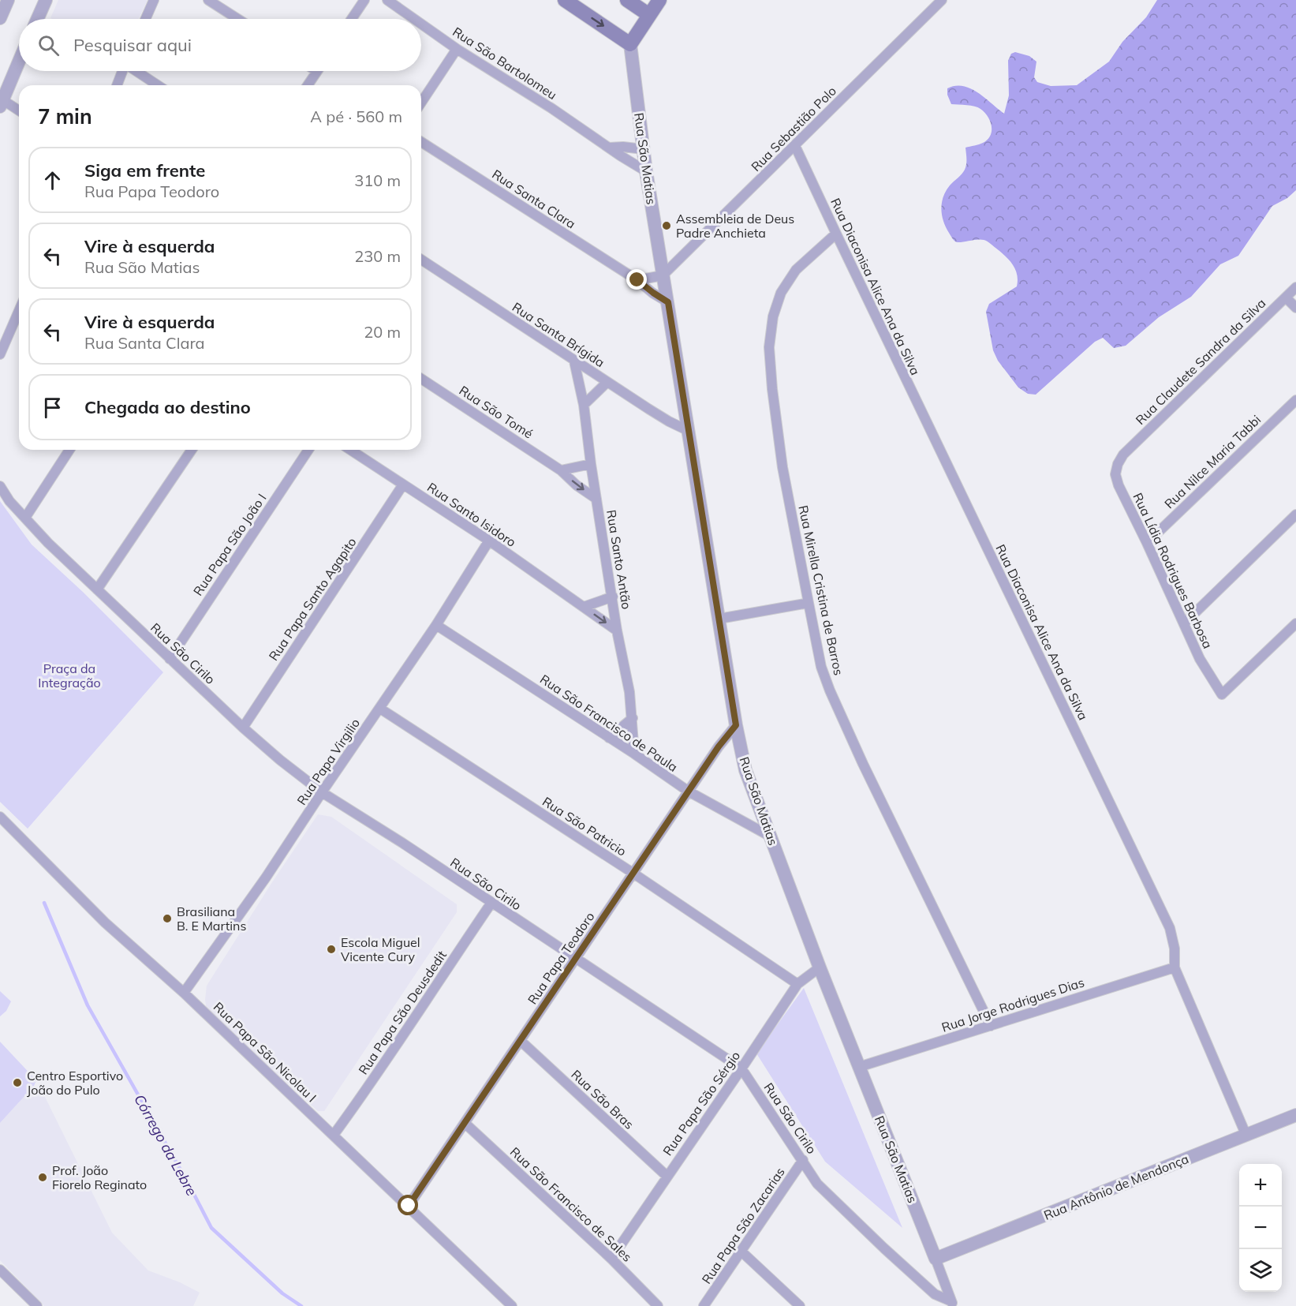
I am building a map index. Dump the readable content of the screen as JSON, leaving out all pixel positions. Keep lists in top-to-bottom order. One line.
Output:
{"streets":{"street":["Rua São Bartolomeu","Rua Sebastião Polo","Rua São Matias","Rua Santa Clara","Rua Diaconisa Alice Ana da Silva","Rua Santa Brígida","Rua Claudete Sandra da Silva","Rua São Tomé","Rua Nilce Maria Tabbi","Rua Santo Isidoro","Rua Papa São João I","Rua Santo Antão","Rua Lídia Rodrigues Barbosa","Rua Mirella Cristina de Barros","Rua Papa Santo Agapito","Rua São Cirilo","Rua São Francisco de Paula","Rua Papa Virgilio","Rua São Patricio","Rua Papa Teodoro","Rua Jorge Rodrigues Dias","Rua Papa São Deusdedit","Rua Papa São Nicolau I","Rua São Bras","Rua Papa São Sérgio","Rua Antônio de Mendonça","Rua São Francisco de Sales","Rua Papa São Zacarias"]},"crossings":[["Rua São Bartolomeu","Rua São Matias"],["Rua Sebastião Polo","Rua São Matias"],["Rua Sebastião Polo","Rua Diaconisa Alice Ana da Silva"],["Rua São Matias","Rua Santa Clara"],["Rua São Matias","Rua Santa Brígida"],["Rua São Matias","Rua São Cirilo"],["Rua São Matias","Rua São Francisco de Paula"],["Rua São Matias","Rua Papa Teodoro"],["Rua São Matias","Rua Jorge Rodrigues Dias"],["Rua São Matias","Rua Papa São Sérgio"],["Rua São Matias","Rua Antônio de Mendonça"],["Rua Diaconisa Alice Ana da Silva","Rua Mirella Cristina de Barros"],["Rua Diaconisa Alice Ana da Silva","Rua Jorge Rodrigues Dias"],["Rua Diaconisa Alice Ana da Silva","Rua Antônio de Mendonça"],["Rua Santa Brígida","Rua Santo Antão"],["Rua Claudete Sandra da Silva","Rua Lídia Rodrigues Barbosa"],["Rua São Tomé","Rua Santo Antão"],["Rua Nilce Maria Tabbi","Rua Lídia Rodrigues Barbosa"],["Rua Santo Isidoro","Rua Santo Antão"],["Rua Santo Isidoro","Rua Papa Santo Agapito"],["Rua Santo Isidoro","Rua Papa Virgilio"],["Rua Papa São João I","Rua São Cirilo"],["Rua Santo Antão","Rua São Francisco de Paula"],["Rua Mirella Cristina de Barros","Rua Jorge Rodrigues Dias"],["Rua Papa Santo Agapito","Rua São Cirilo"],["Rua São Cirilo","Rua Papa Virgilio"],["Rua São Cirilo","Rua Papa Teodoro"],["Rua São Cirilo","Rua Papa São Deusdedit"],["Rua São Cirilo","Rua Papa São Sérgio"],["Rua São Cirilo","Rua Papa São Zacarias"],["Rua São Francisco de Paula","Rua Papa Virgilio"],["Rua São Francisco de Paula","Rua Papa Teodoro"],["Rua Papa Virgilio","Rua São Patricio"],["Rua Papa Virgilio","Rua Papa São Nicolau I"],["Rua São Patricio","Rua Papa Teodoro"],["Rua São Patricio","Rua Papa São Sérgio"],["Rua Papa Teodoro","Rua Papa São Nicolau I"],["Rua Papa Teodoro","Rua São Bras"],["Rua Papa Teodoro","Rua São Francisco de Sales"],["Rua Papa São Deusdedit","Rua Papa São Nicolau I"],["Rua São Bras","Rua Papa São Sérgio"],["Rua Papa São Sérgio","Rua São Francisco de Sales"]],"water":["Córrego da Lebre"],"parks":["Praça da Integração"],"places":["Assembleia de Deus Padre Anchieta","Brasiliana B. E Martins","Escola Miguel Vicente Cury","Centro Esportivo João do Pulo","Prof. João Fiorelo Reginato"],"page":{"search":"Pesquisar aqui","heading":["7 min","A pé · 560 m"],"list":[["Siga em frente","Rua Papa Teodoro","310 m"],["Vire à esquerda","Rua São Matias","230 m"],["Vire à esquerda","Rua Santa Clara","20 m"],"Chegada ao destino"],"map_buttons":["+","−"]}}
